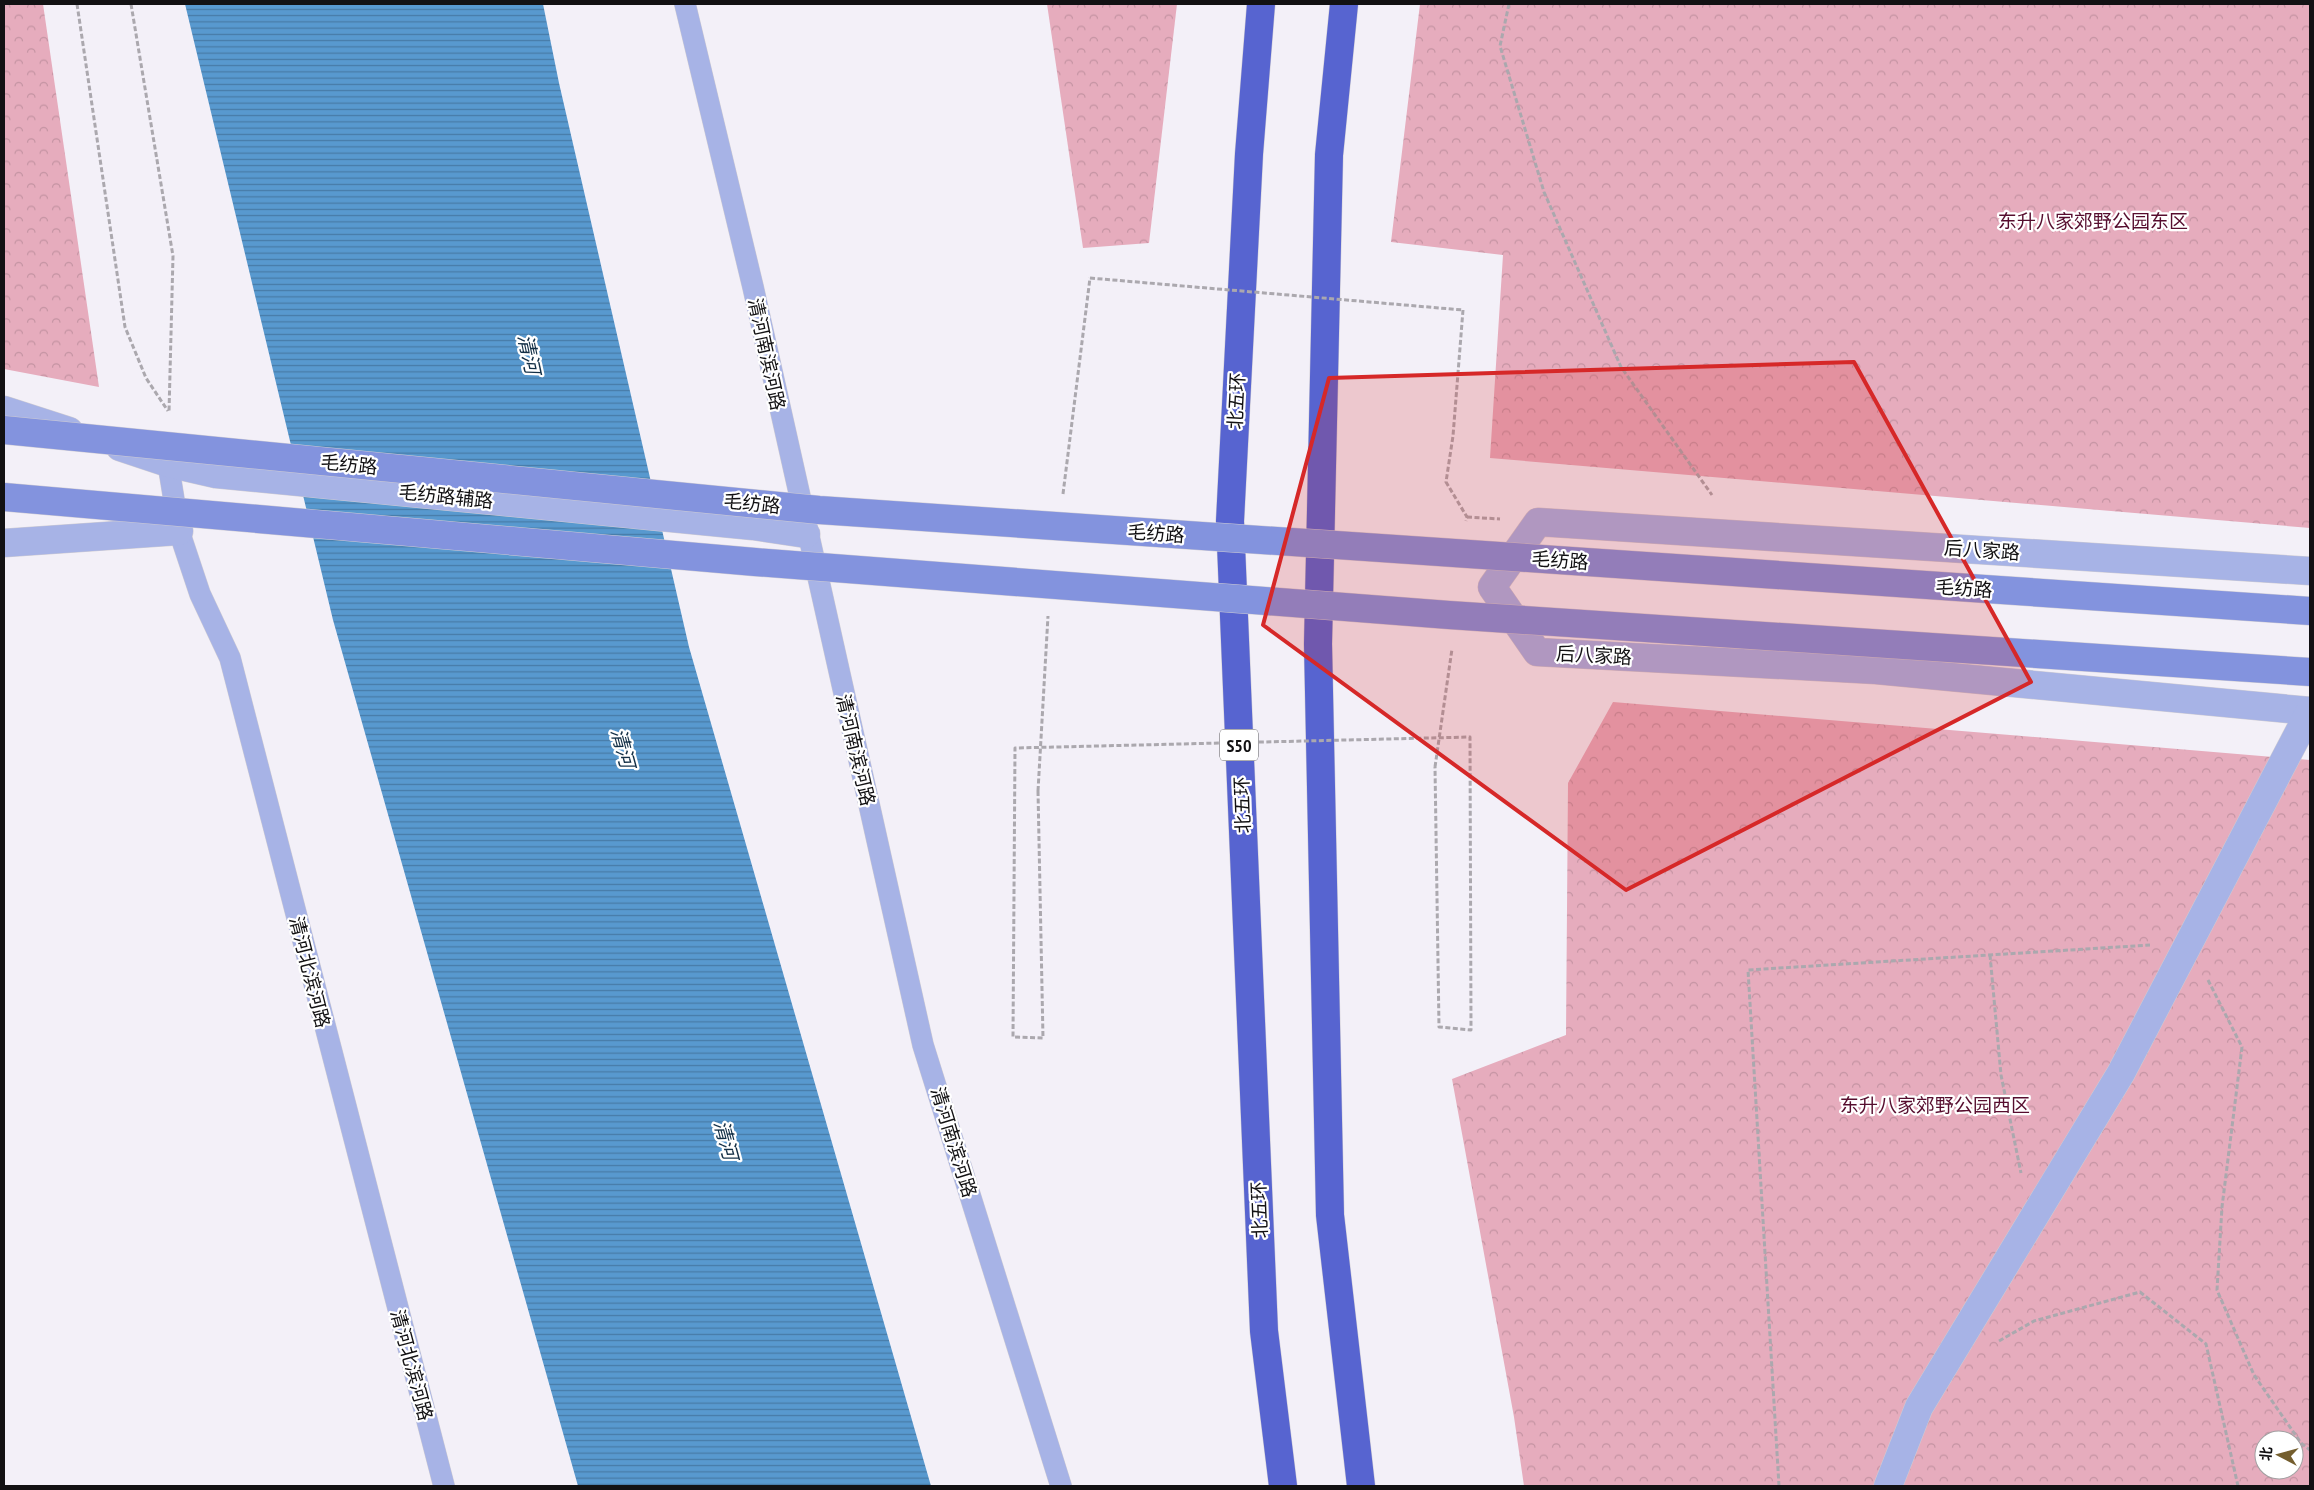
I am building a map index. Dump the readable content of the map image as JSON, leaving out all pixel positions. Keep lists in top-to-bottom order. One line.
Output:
{"streets":{"highway":["北五环","S50"],"main road":["毛纺路"],"street":["毛纺路辅路","后八家路"],"lane":["清河南滨河路","清河北滨河路"]},"crossings":[["清河南滨河路","毛纺路辅路"],["毛纺路辅路","清河北滨河路"]],"water":["清河"],"parks":["东升八家郊野公园东区","东升八家郊野公园西区"],"north":"left"}
